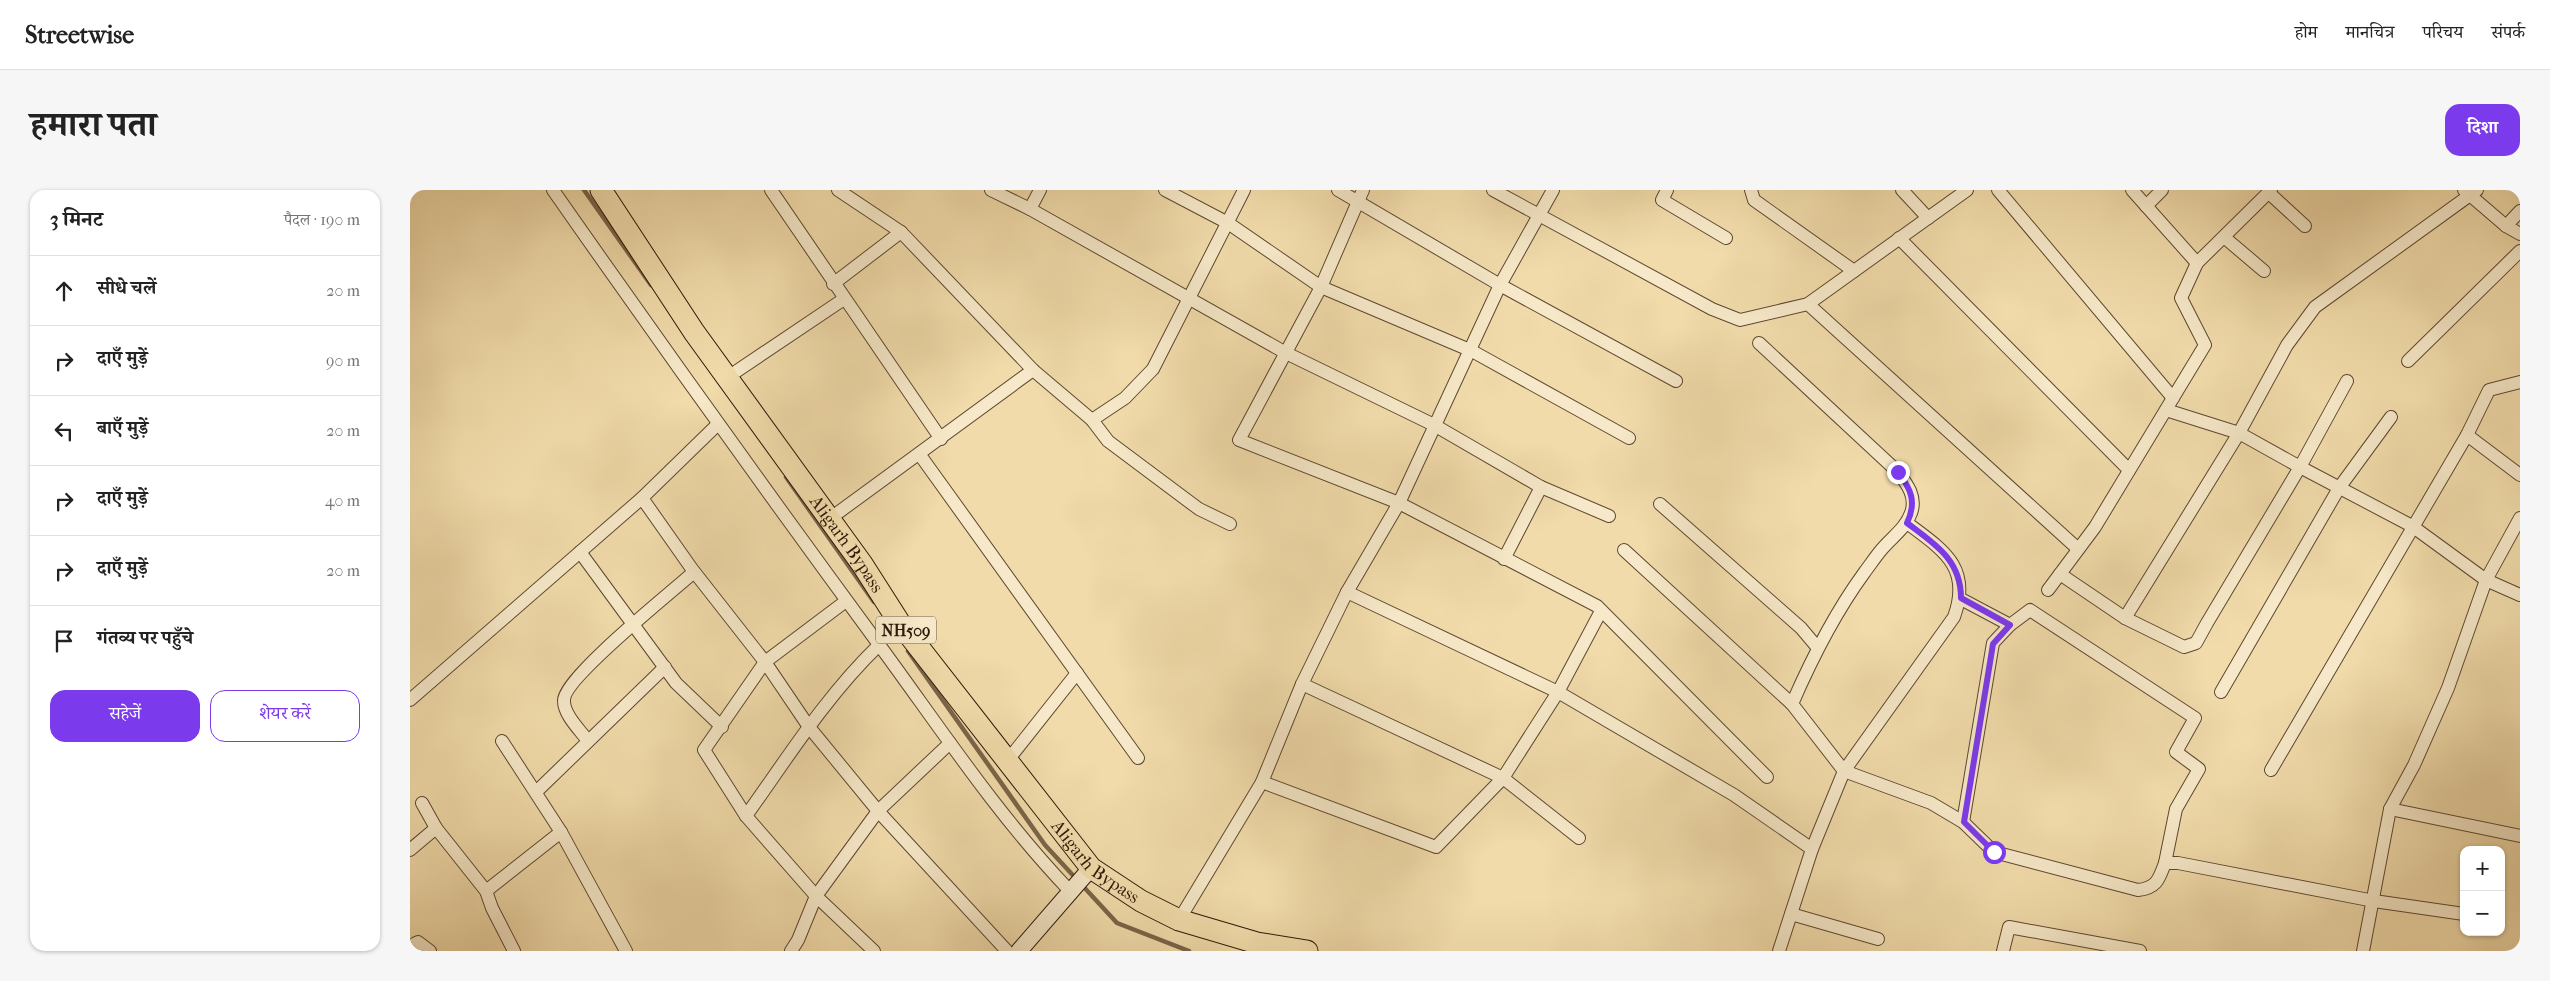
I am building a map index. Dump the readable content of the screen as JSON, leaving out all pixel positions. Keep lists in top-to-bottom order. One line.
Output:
{"streets":{"highway":["Aligarh Bypass","NH509"]},"page":{"header":"Streetwise","nav":["होम","मानचित्र","परिचय","संपर्क"],"title":"हमारा पता","buttons":["दिशा",["सहेजें","शेयर करें"]],"heading":["3 मिनट","पैदल · 190 m"],"list":[["सीधे चलें","20 m"],["दाएँ मुड़ें","90 m"],["बाएँ मुड़ें","20 m"],["दाएँ मुड़ें","40 m"],["दाएँ मुड़ें","20 m"],"गंतव्य पर पहुँचे"],"map_buttons":["+","−"]}}
